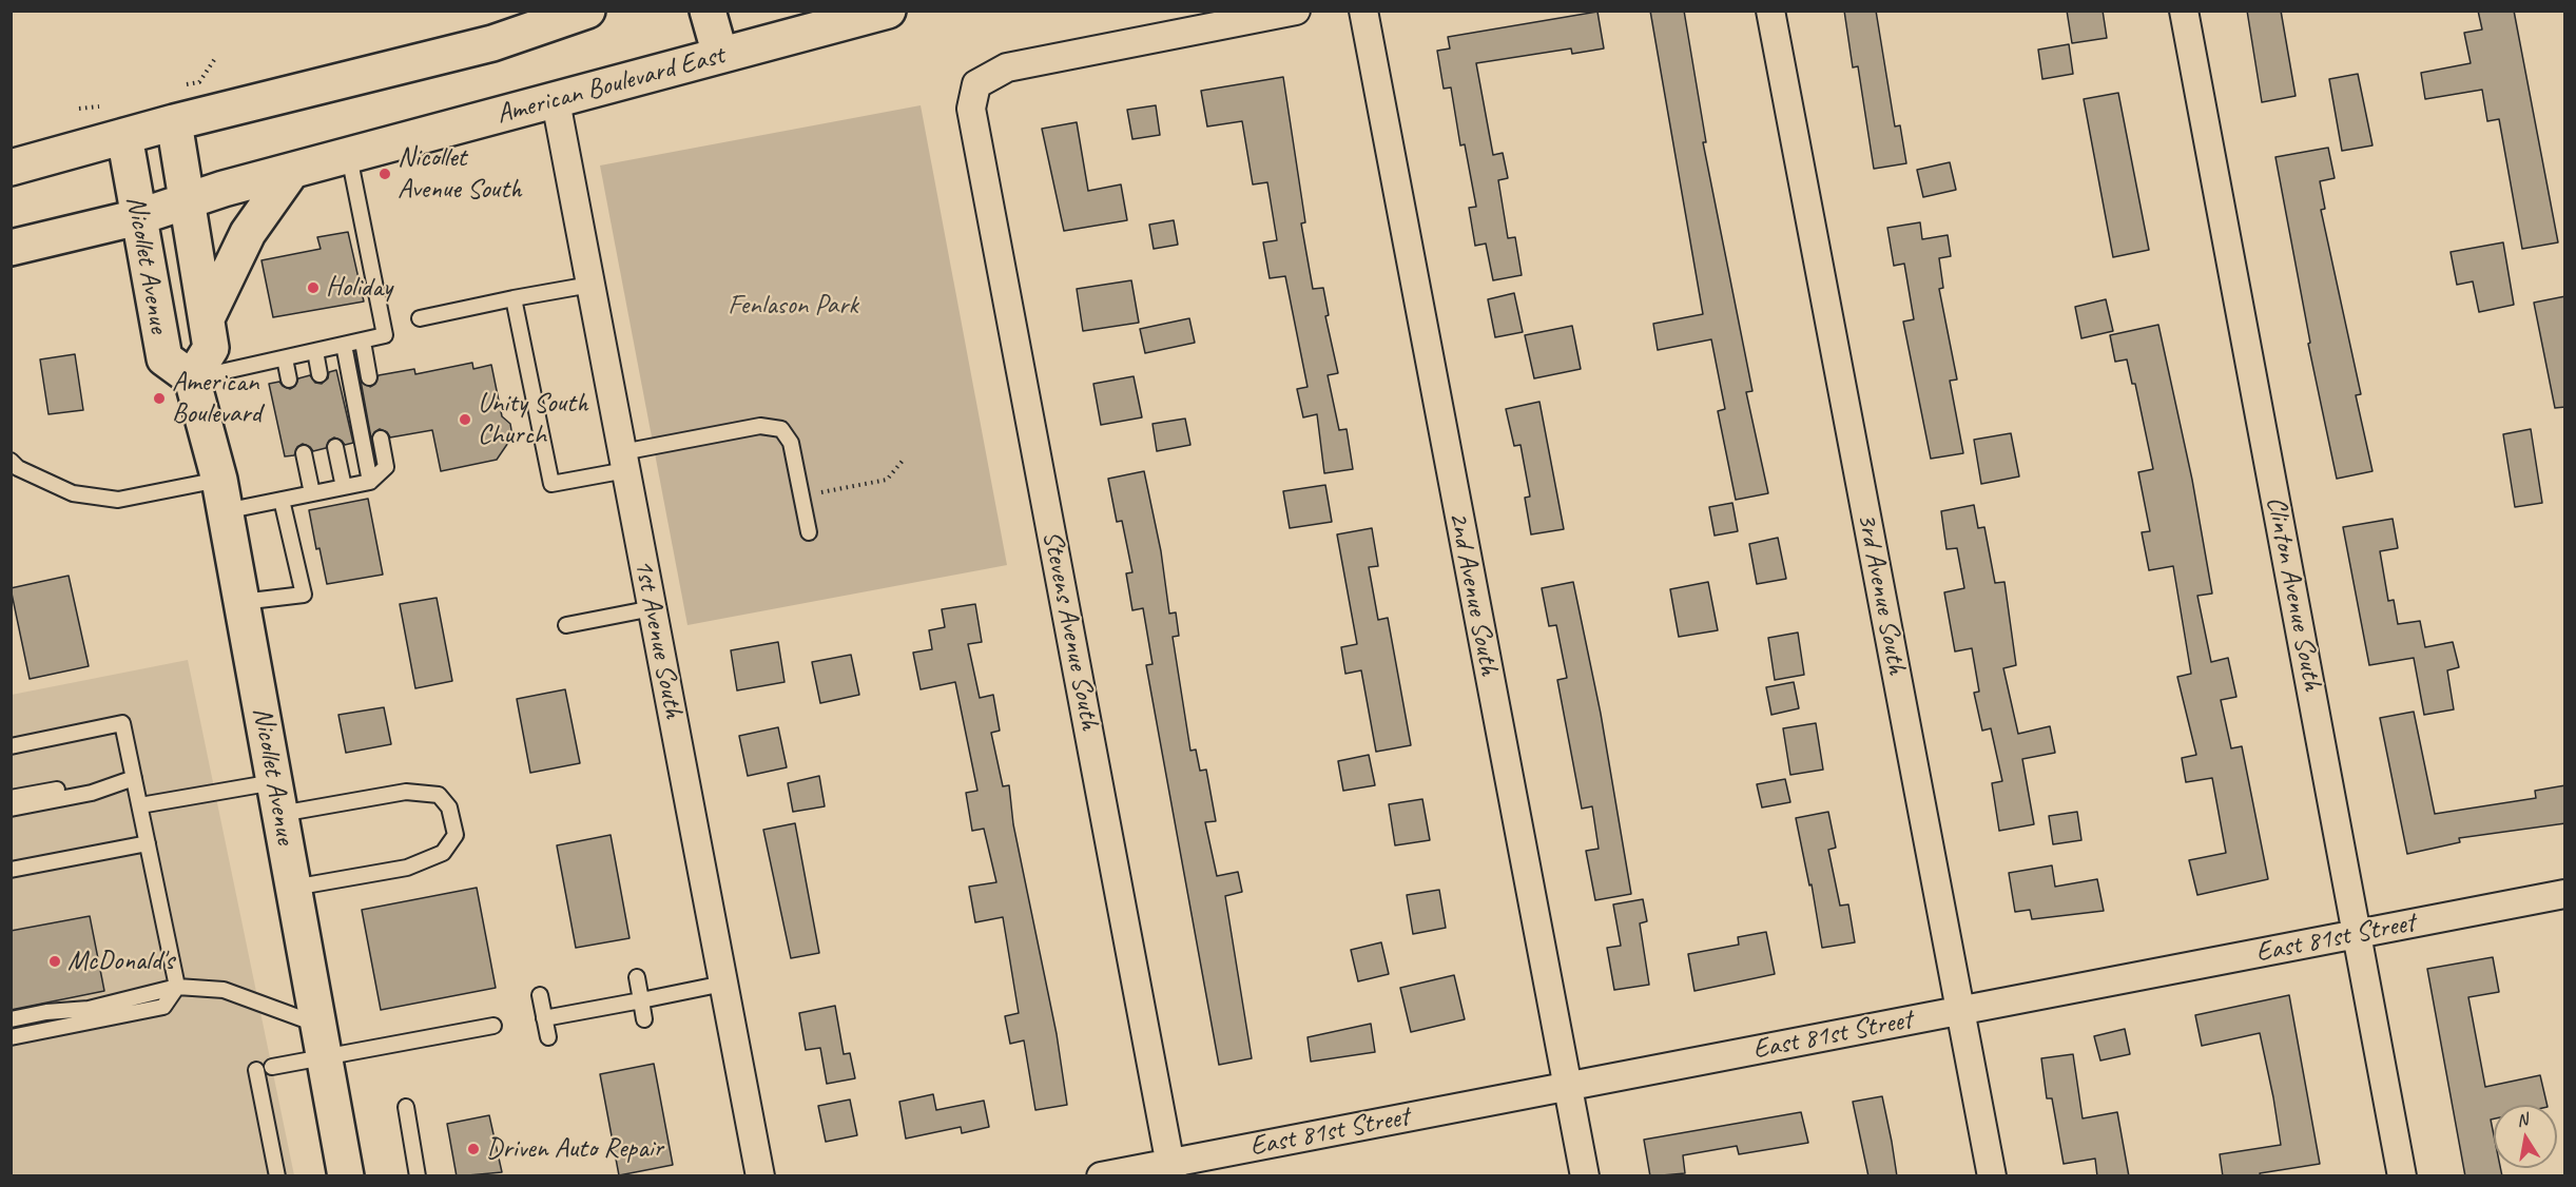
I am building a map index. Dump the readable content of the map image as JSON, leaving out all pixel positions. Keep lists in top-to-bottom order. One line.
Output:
{"streets":{"main road":["American Boulevard East","Nicollet Avenue"],"street":["2nd Avenue South","3rd Avenue South","Clinton Avenue South","Stevens Avenue South","1st Avenue South","East 81st Street"]},"crossings":[["American Boulevard East","Nicollet Avenue"],["American Boulevard East","1st Avenue South"],["2nd Avenue South","East 81st Street"],["3rd Avenue South","East 81st Street"],["Clinton Avenue South","East 81st Street"],["Stevens Avenue South","East 81st Street"]],"parks":["Fenlason Park"],"places":["Nicollet Avenue South","Holiday","American Boulevard","Unity South Church","McDonald's","Driven Auto Repair"],"north":"top"}
